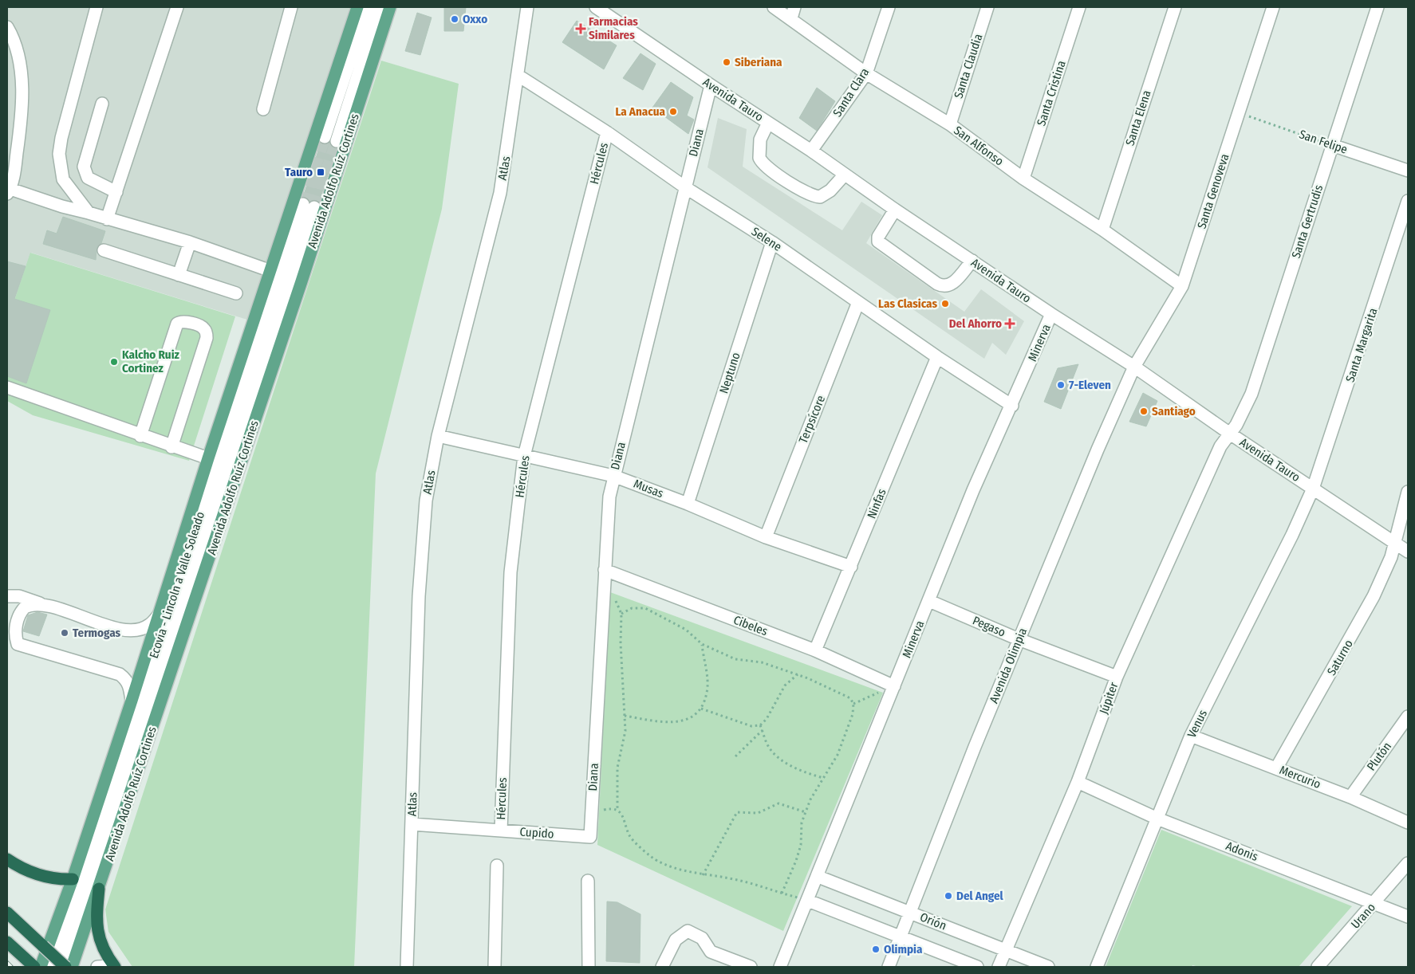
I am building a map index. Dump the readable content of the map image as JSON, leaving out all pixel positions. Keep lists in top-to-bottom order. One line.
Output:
{"streets":{"main road":["Avenida Adolfo Ruíz Cortines"],"street":["Santa Claudia","Santa Clara","Santa Cristina","Avenida Tauro","Santa Elena","San Felipe","Diana","San Alfonso","Hércules","Atlas","Santa Genoveva","Santa Gertrudis","Selene","Minerva","Santa Margarita","Neptuno","Terpsícore","Musas","Ninfas","Ecovía - Lincoln a Valle Soleado","Cibeles","Pegaso","Saturno","Avenida Olimpia","Júpiter","Venus","Plutón","Mercurio","Cupido","Adonis","Urano","Orión"]},"crossings":[["Santa Claudia","San Alfonso"],["Santa Clara","Avenida Tauro"],["Santa Clara","San Alfonso"],["Santa Cristina","San Alfonso"],["Avenida Tauro","Diana"],["Avenida Tauro","Santa Genoveva"],["Avenida Tauro","Santa Gertrudis"],["Avenida Tauro","Minerva"],["Avenida Tauro","Santa Margarita"],["Avenida Tauro","Saturno"],["Avenida Tauro","Avenida Olimpia"],["Avenida Tauro","Júpiter"],["Avenida Tauro","Venus"],["Santa Elena","San Alfonso"],["San Felipe","Santa Genoveva"],["San Felipe","Santa Gertrudis"],["Diana","Selene"],["Diana","Musas"],["Diana","Cibeles"],["Diana","Cupido"],["San Alfonso","Santa Genoveva"],["Hércules","Selene"],["Hércules","Musas"],["Hércules","Cupido"],["Atlas","Selene"],["Atlas","Musas"],["Atlas","Cupido"],["Avenida Adolfo Ruíz Cortines","Ecovía - Lincoln a Valle Soleado"],["Santa Genoveva","Avenida Olimpia"],["Santa Gertrudis","Júpiter"],["Selene","Minerva"],["Selene","Neptuno"],["Selene","Terpsícore"],["Selene","Ninfas"],["Minerva","Cibeles"],["Minerva","Pegaso"],["Minerva","Orión"],["Santa Margarita","Venus"],["Neptuno","Musas"],["Terpsícore","Musas"],["Musas","Ninfas"],["Ninfas","Cibeles"],["Pegaso","Avenida Olimpia"],["Pegaso","Júpiter"],["Saturno","Mercurio"],["Avenida Olimpia","Orión"],["Júpiter","Adonis"],["Júpiter","Orión"],["Venus","Mercurio"],["Venus","Adonis"],["Plutón","Mercurio"],["Adonis","Urano"]],"places":{"other":["Oxxo","Siberiana","La Anacua","Las Clasicas","Kalcho Ruiz Cortinez","7-Eleven","Santiago","Termogas","Del Angel","Olimpia"],"health":["Farmacias Similares","Del Ahorro"],"transit":["Tauro"]}}
